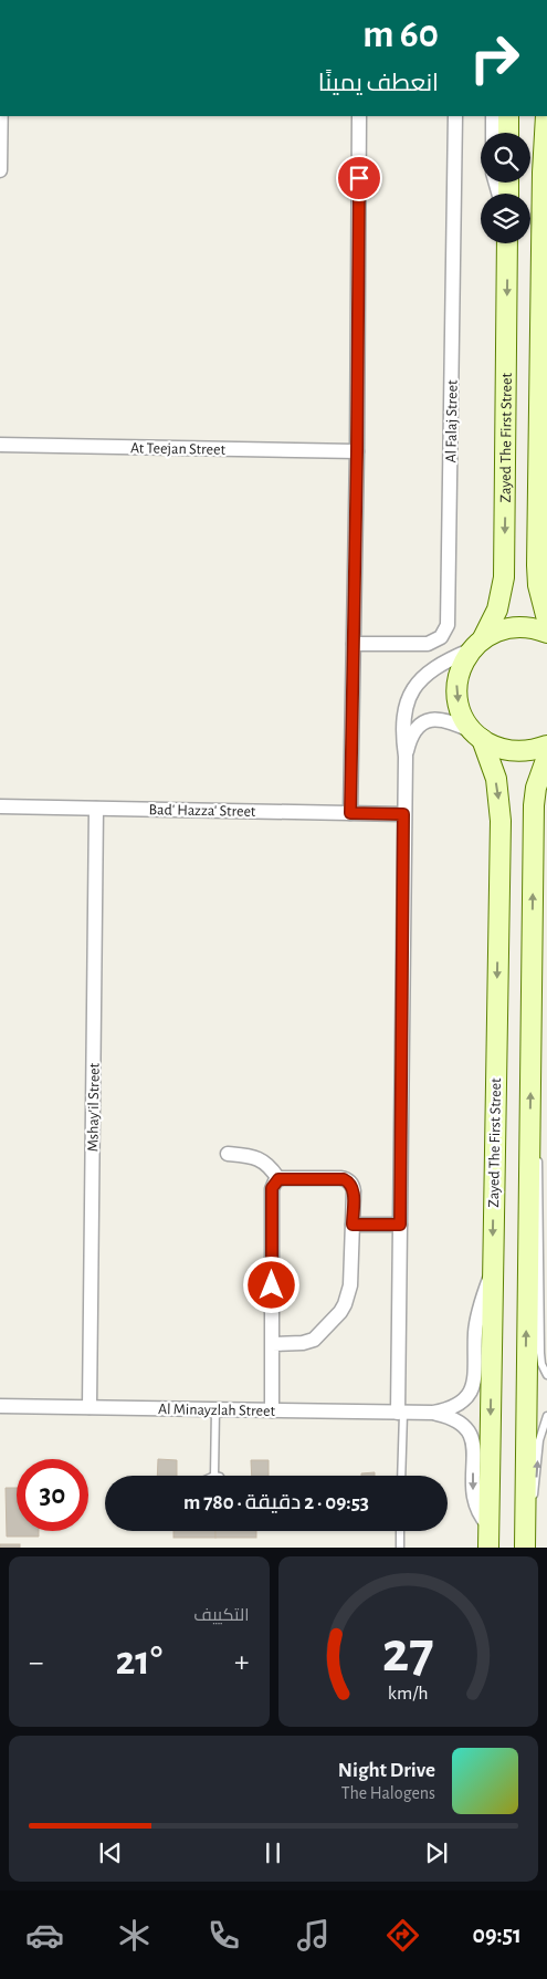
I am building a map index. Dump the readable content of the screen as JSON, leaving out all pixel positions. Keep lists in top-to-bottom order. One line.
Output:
{"streets":{"main road":["Zayed The First Street"],"street":["Al Falaj Street","At Teejan Street","Bad' Hazza' Street","Mshay'il Street","Al Minayzlah Street"]},"crossings":[["Zayed The First Street","Al Minayzlah Street"],["Bad' Hazza' Street","Mshay'il Street"],["Mshay'il Street","Al Minayzlah Street"]],"page":{"turn":["60 m","انعطف يمينًا"],"limit":"30","trip":"09:53 · 2 دقيقة · 780 m","tile":"التكييف","heat":["−","21°","+"],"song":["Night Drive","The Halogens"],"tabs":"09:51","gauge":["27","km/h"]}}
